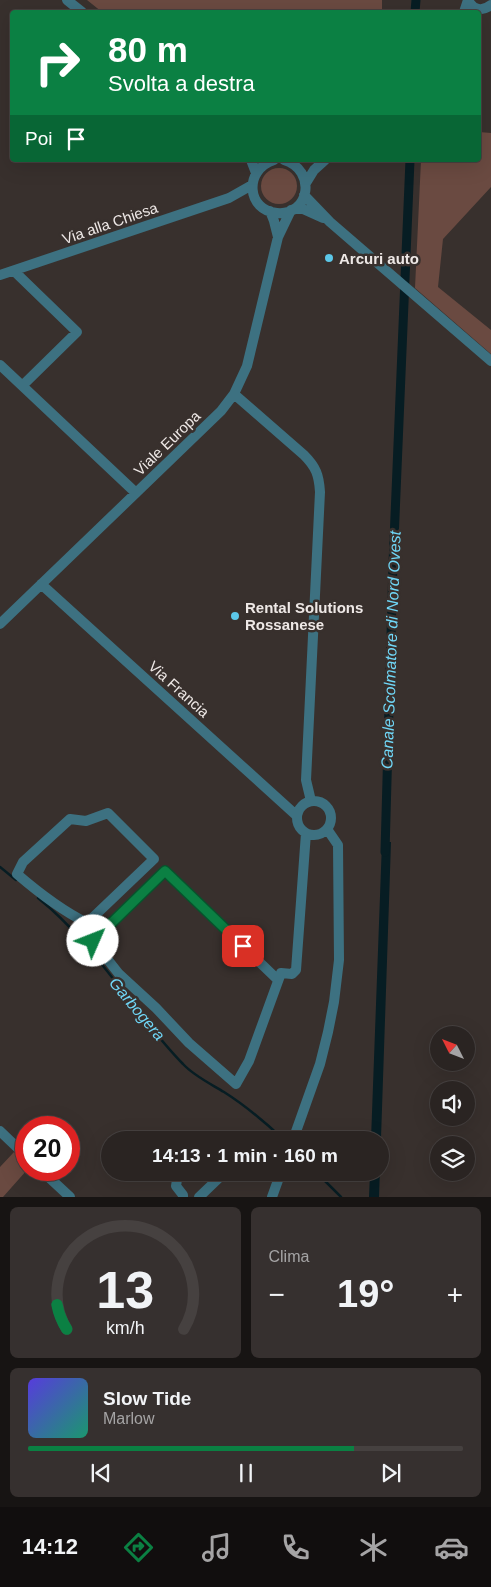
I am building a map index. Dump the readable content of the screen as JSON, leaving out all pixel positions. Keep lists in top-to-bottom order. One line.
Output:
{"streets":{"street":["Via alla Chiesa","Viale Europa","Via Francia"]},"crossings":[["Viale Europa","Via Francia"]],"water":["Canale Scolmatore di Nord Ovest","Garbogera"],"places":["Arcuri auto","Rental Solutions Rossanese"],"north":"top left","page":{"turn":["80 m","Svolta a destra"],"then":"Poi","limit":"20","trip":"14:13 · 1 min · 160 m","tile":"Clima","heat":["−","19°","+"],"song":["Slow Tide","Marlow"],"tabs":"14:12","gauge":["13","km/h"]}}
